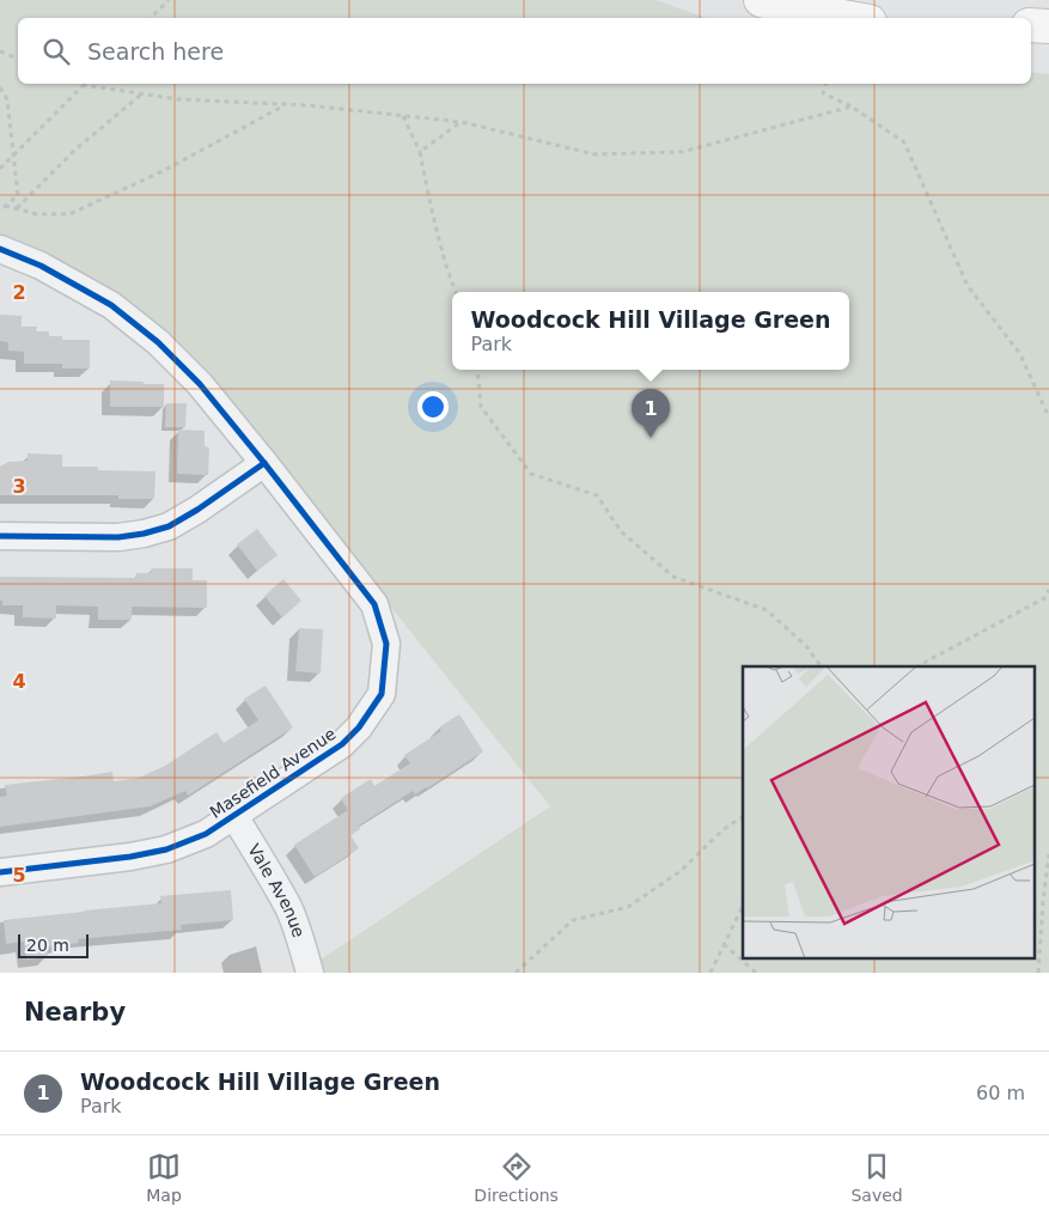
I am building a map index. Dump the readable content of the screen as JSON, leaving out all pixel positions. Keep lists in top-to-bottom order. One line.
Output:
{"streets":{"street":["Masefield Avenue","Vale Avenue"]},"crossings":[["Masefield Avenue","Vale Avenue"]],"scale_bar":"20 m","page":{"search":"Search here","popup":["Woodcock Hill Village Green","Park"],"pins":"1","scale":"20 m","heading":"Nearby","list":[{"mark":"1","name":"Woodcock Hill Village Green","note":"Park","value":"60 m"}],"nav":["Map","Directions","Saved"]},"grid":{"rows":["2","3","4","5"]}}
